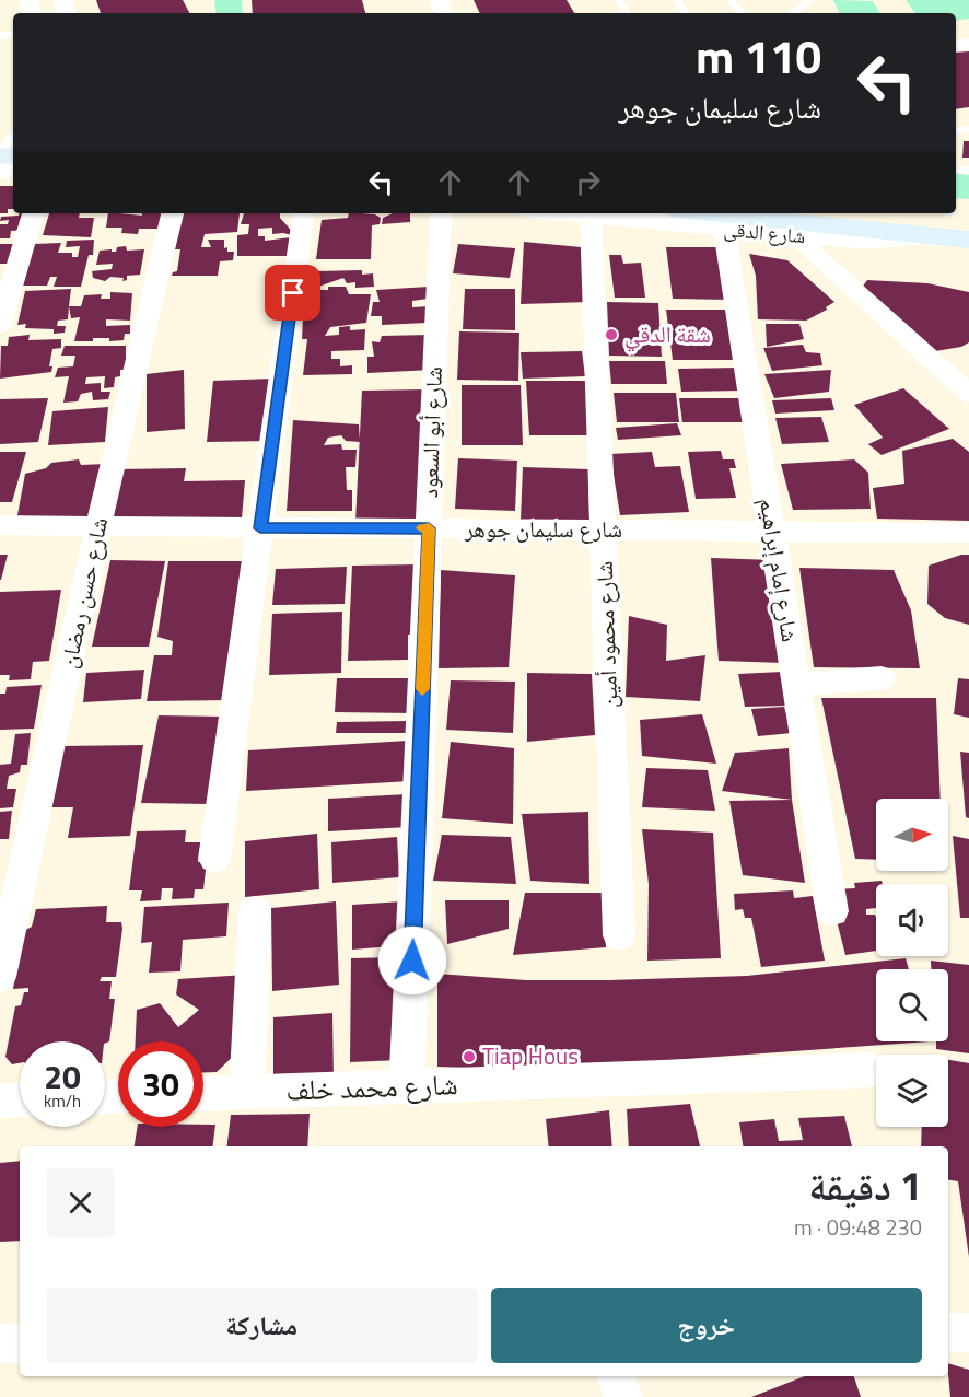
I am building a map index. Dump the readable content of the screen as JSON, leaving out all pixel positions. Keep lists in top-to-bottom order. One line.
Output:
{"streets":{"main road":["شارع الدقى"],"street":["شارع أبو السعود","شارع سليمان جوهر","شارع إمام إبراهيم","شارع حسن رمضان","شارع محمود أمين","شارع محمد خلف"]},"crossings":[["شارع الدقى","شارع إمام إبراهيم"],["شارع الدقى","شارع محمود أمين"],["شارع أبو السعود","شارع سليمان جوهر"],["شارع أبو السعود","شارع محمد خلف"],["شارع سليمان جوهر","شارع إمام إبراهيم"],["شارع سليمان جوهر","شارع حسن رمضان"],["شارع سليمان جوهر","شارع محمود أمين"]],"places":["شقة الدقي","Tiap Hous"],"north":"right","page":{"turn":["110 m","شارع سليمان جوهر"],"speed":"20 km/h","limit":"30","heading":["1 دقيقة","230 m · 09:48"],"buttons":["خروج","مشاركة"]}}
